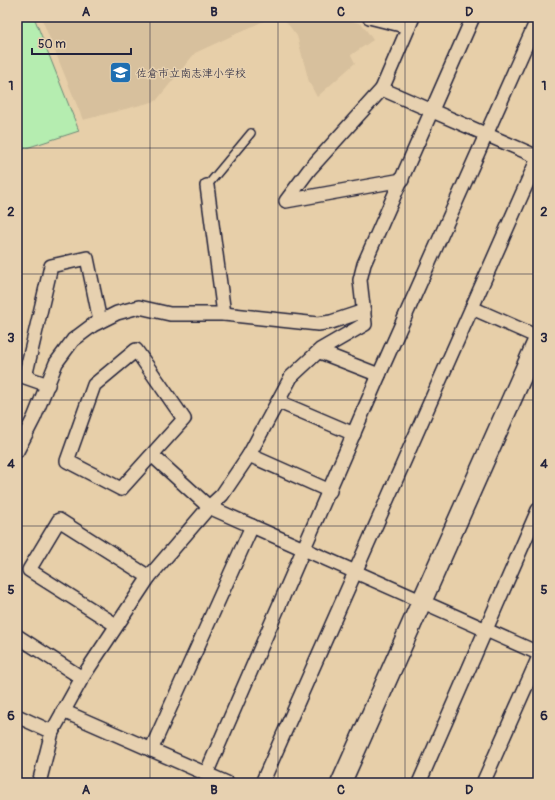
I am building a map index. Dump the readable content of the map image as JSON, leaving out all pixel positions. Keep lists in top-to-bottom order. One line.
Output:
{"places":{"school or university":["佐倉市立南志津小学校"]},"scale_bar":"50 m","grid":{"columns":["A","B","C","D"],"rows":["1","2","3","4","5","6"]}}
